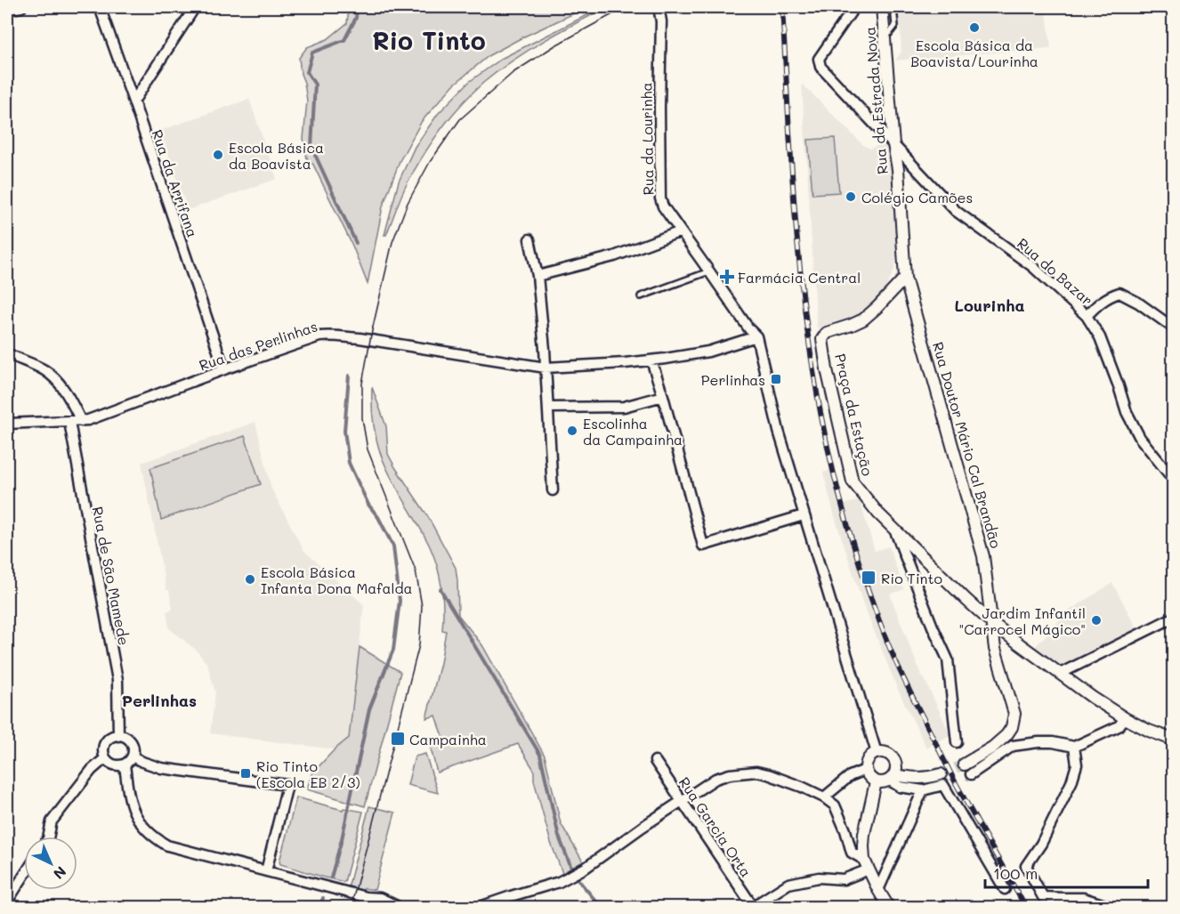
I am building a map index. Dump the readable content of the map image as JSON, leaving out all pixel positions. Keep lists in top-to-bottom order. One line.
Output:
{"streets":{"street":["Rua da Estrada Nova","Rua da Lourinha","Rua da Arrifana","Rua do Bazar","Rua das Perlinhas","Praça da Estação","Rua Doutor Mário Cal Brandão","Rua de São Mamede","Rua Garcia Orta"]},"crossings":[["Rua da Estrada Nova","Rua do Bazar"],["Rua da Estrada Nova","Praça da Estação"],["Rua da Estrada Nova","Rua Doutor Mário Cal Brandão"],["Rua da Lourinha","Rua das Perlinhas"],["Rua da Arrifana","Rua das Perlinhas"],["Rua das Perlinhas","Rua de São Mamede"],["Praça da Estação","Rua Doutor Mário Cal Brandão"]],"districts":["Rio Tinto","Lourinha","Perlinhas"],"places":{"other":["Escola Básica da Boavista/Lourinha","Escola Básica da Boavista","Colégio Camões","Escolinha da Campainha","Escola Básica Infanta Dona Mafalda","Jardim Infantil \"Carrocel Mágico\""],"health":["Farmácia Central"],"transit":["Perlinhas","Rio Tinto","Campainha","Rio Tinto (Escola EB 2/3)"]},"scale_bar":"100 m","north":"bottom right"}
